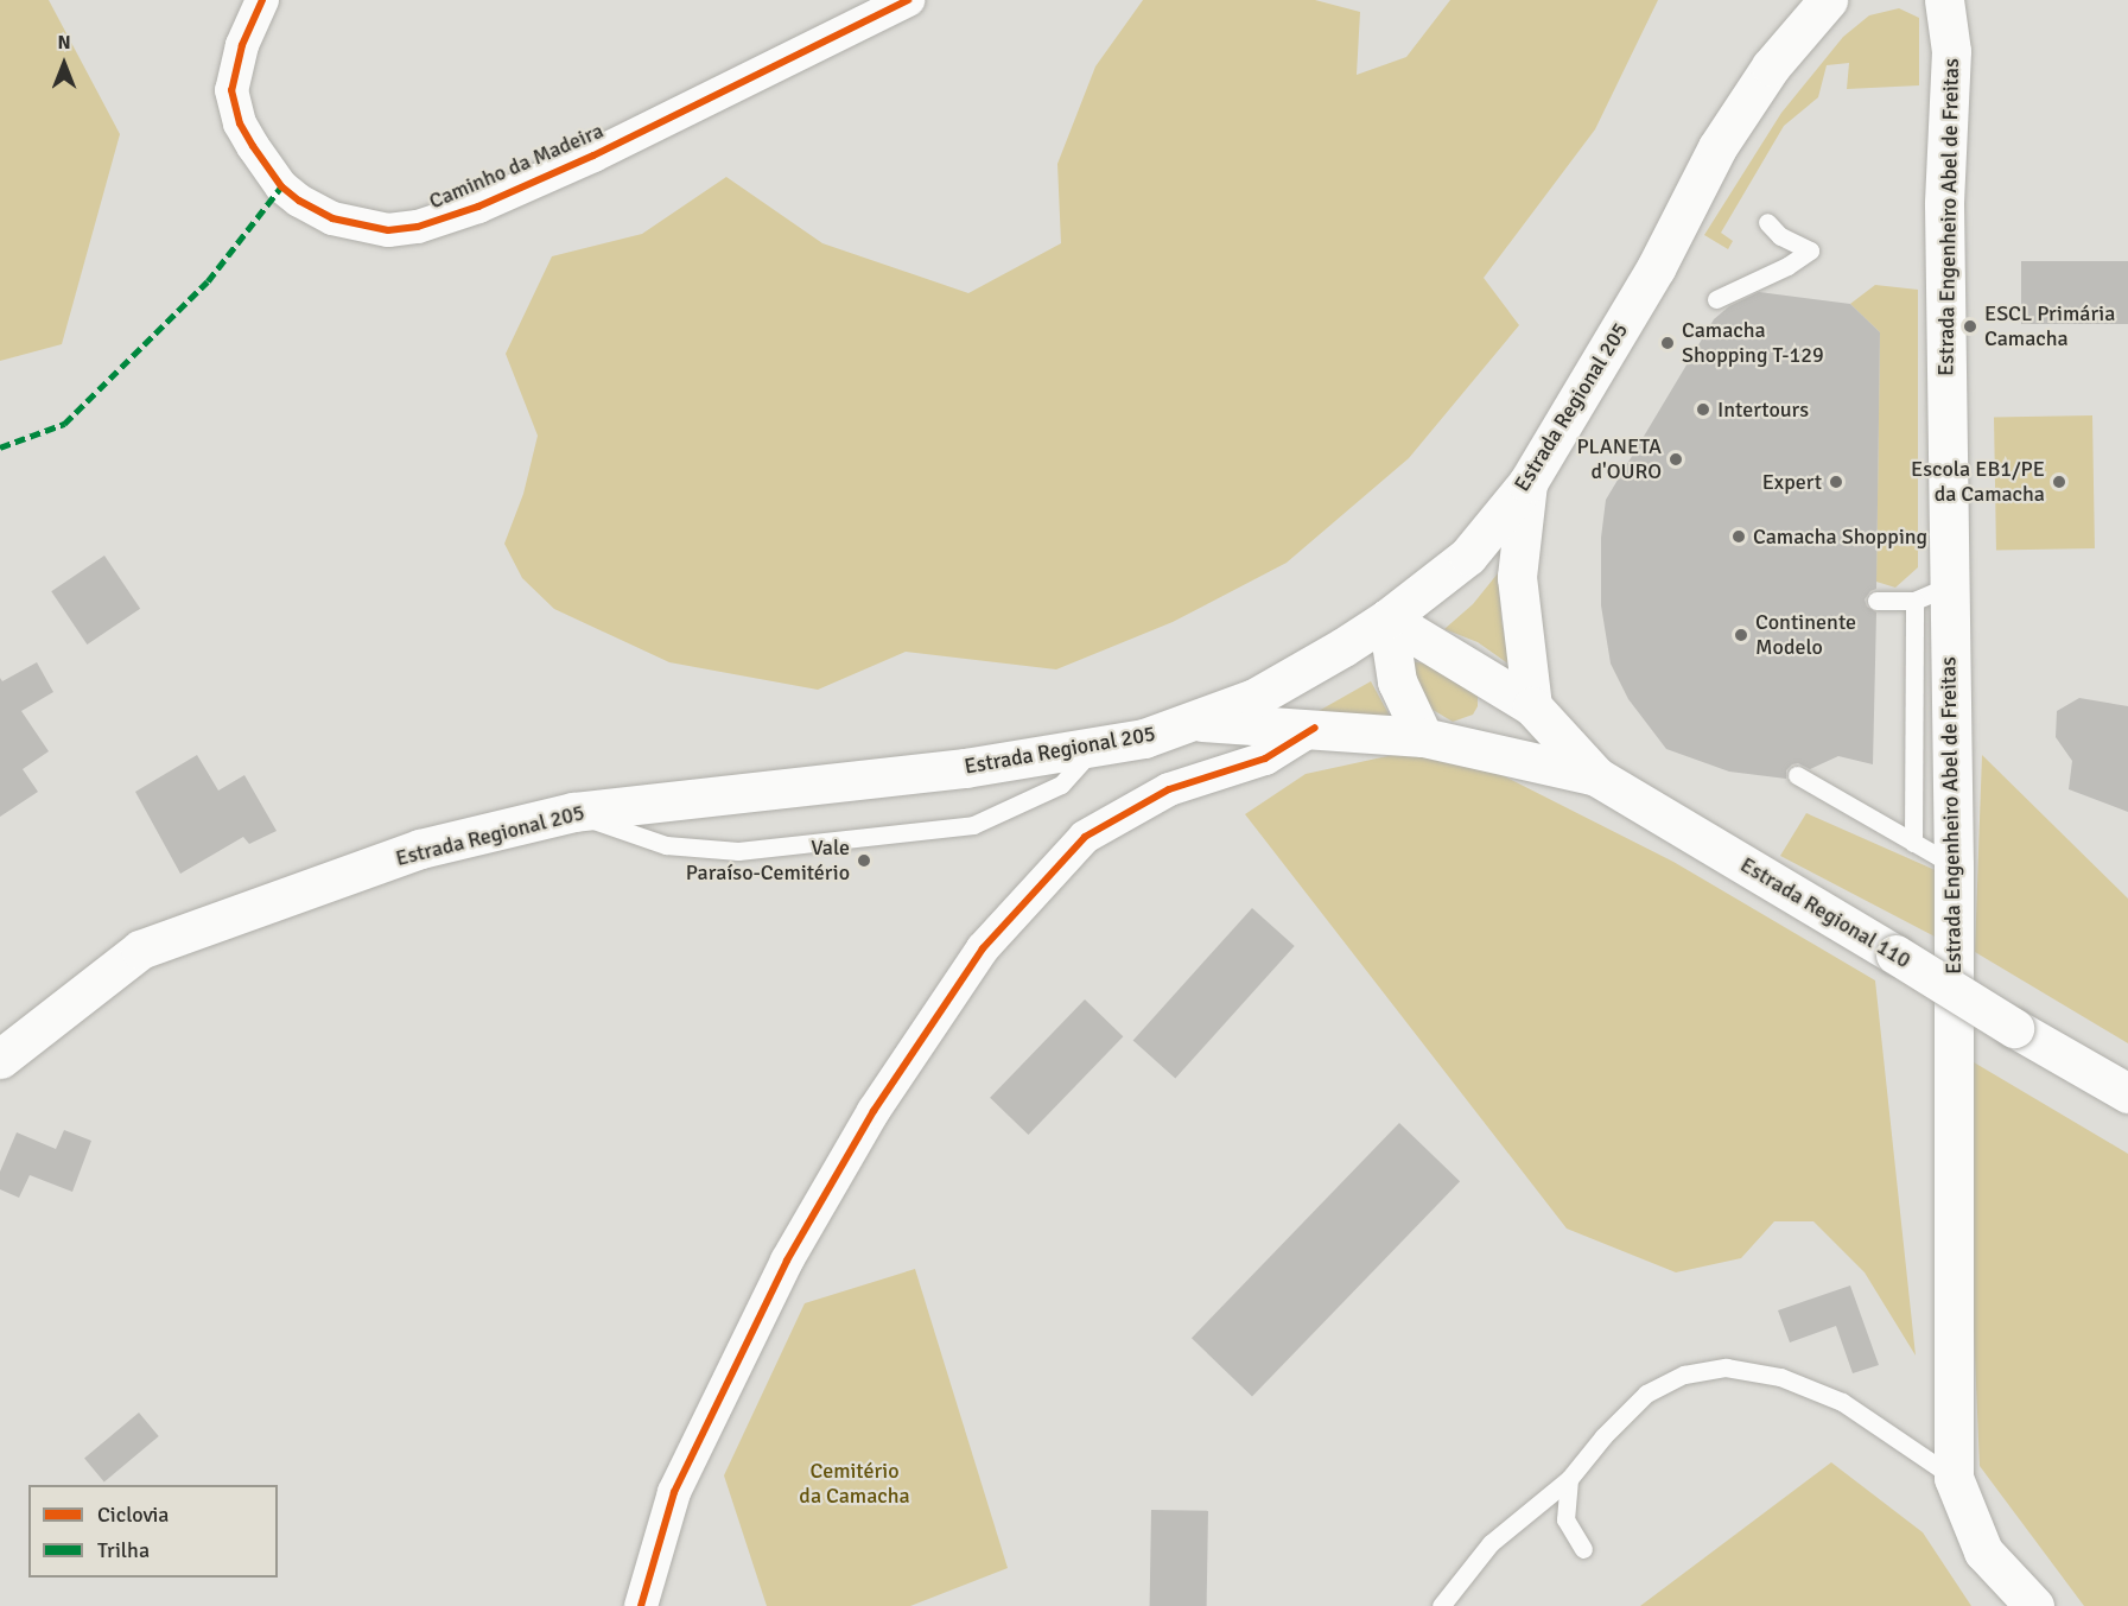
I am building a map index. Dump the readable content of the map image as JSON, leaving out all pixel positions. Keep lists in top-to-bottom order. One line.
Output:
{"streets":{"main road":["Estrada Engenheiro Abel de Freitas","Estrada Regional 205","Estrada Regional 110"],"street":["Caminho da Madeira"]},"crossings":[["Estrada Regional 205","Estrada Regional 110"]],"parks":["Cemitério da Camacha"],"places":["ESCL Primária Camacha","Camacha Shopping T-129","Intertours","PLANETA d'OURO","Expert","Escola EB1/PE da Camacha","Camacha Shopping","Continente Modelo","Vale Paraíso-Cemitério"],"legend":["Ciclovia","Trilha"],"north":"top"}
